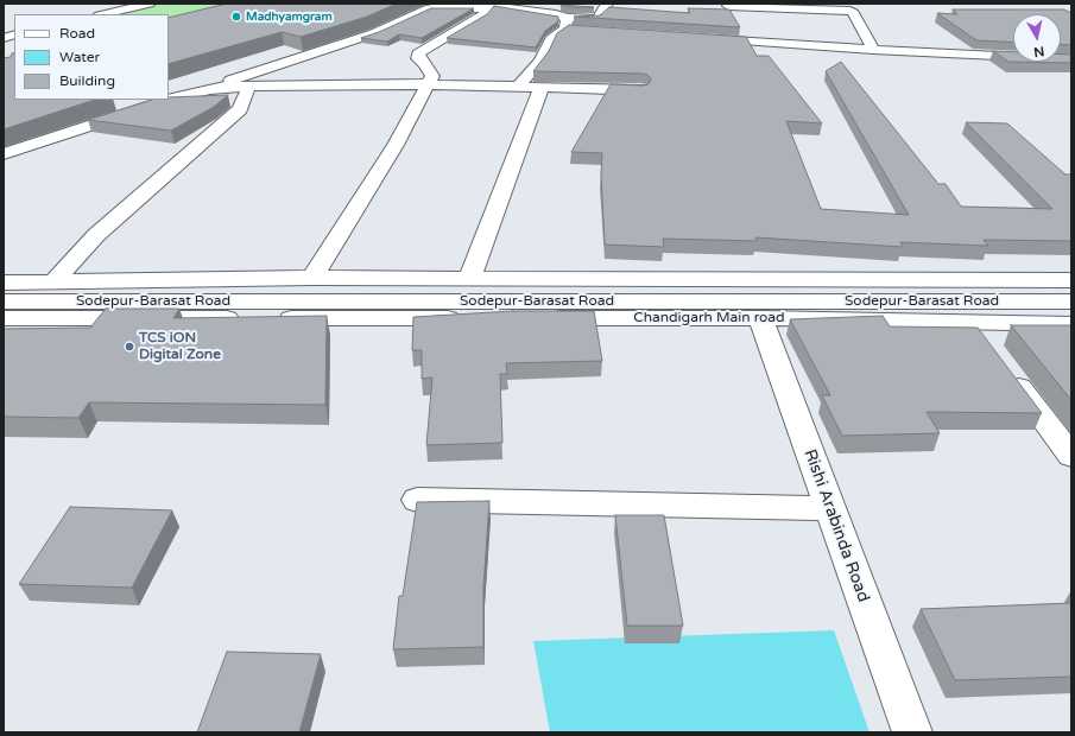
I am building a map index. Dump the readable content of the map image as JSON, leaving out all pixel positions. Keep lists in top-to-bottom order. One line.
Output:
{"streets":{"street":["Sodepur-Barasat Road","Chandigarh Main road","Rishi Arabinda Road"]},"crossings":[["Chandigarh Main road","Rishi Arabinda Road"]],"places":["Madhyamgram","TCS iON Digital Zone"],"legend":["Road","Water","Building"],"north":"bottom"}
